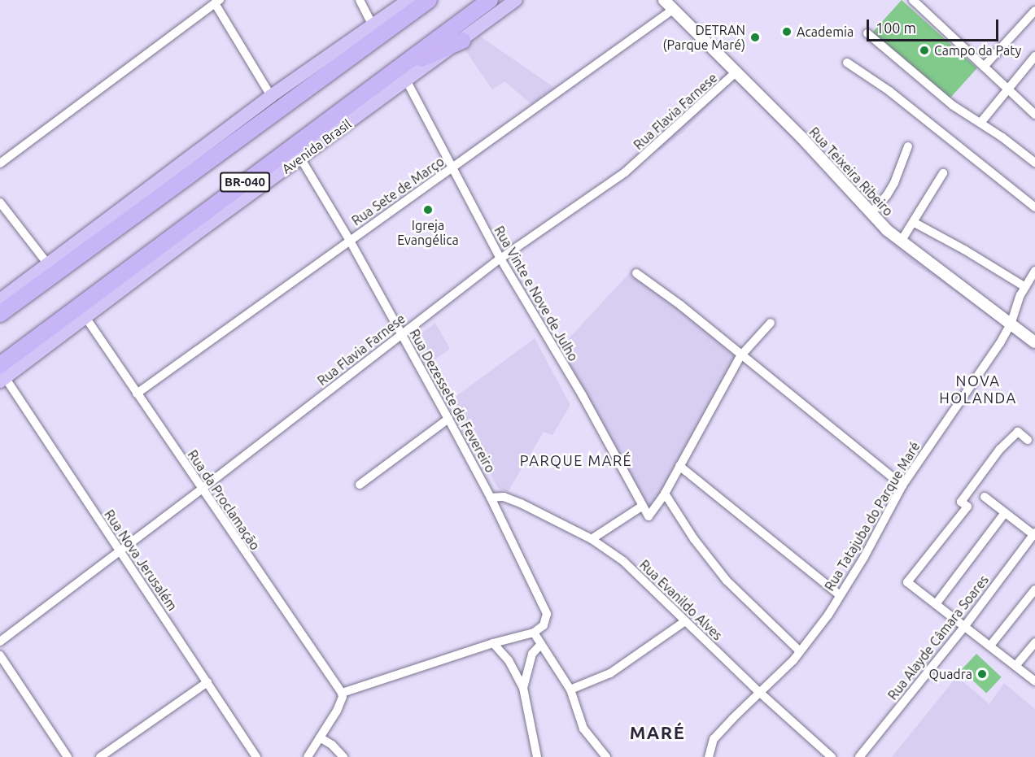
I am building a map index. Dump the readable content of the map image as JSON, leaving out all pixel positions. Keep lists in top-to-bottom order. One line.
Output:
{"streets":{"highway":["Avenida Brasil","BR-040"],"street":["Rua Flavia Farnese","Rua Teixeira Ribeiro","Rua Sete de Março","Rua Vinte e Nove de Julho","Rua Dezessete de Fevereiro","Rua da Proclamação","Rua Tatajuba do Parque Maré","Rua Nova Jerusalém","Rua Evanildo Alves","Rua Alayde Câmara Soares"]},"crossings":[["Rua Flavia Farnese","Rua Teixeira Ribeiro"],["Rua Flavia Farnese","Rua Vinte e Nove de Julho"],["Rua Flavia Farnese","Rua Dezessete de Fevereiro"],["Rua Flavia Farnese","Rua da Proclamação"],["Rua Flavia Farnese","Rua Nova Jerusalém"],["Avenida Brasil","Rua Vinte e Nove de Julho"],["Avenida Brasil","Rua Dezessete de Fevereiro"],["Avenida Brasil","Rua da Proclamação"],["Avenida Brasil","Rua Nova Jerusalém"],["Rua Teixeira Ribeiro","Rua Sete de Março"],["Rua Teixeira Ribeiro","Rua Tatajuba do Parque Maré"],["Rua Sete de Março","Rua Vinte e Nove de Julho"],["Rua Sete de Março","Rua Dezessete de Fevereiro"],["Rua Sete de Março","Rua da Proclamação"],["Rua Dezessete de Fevereiro","Rua Evanildo Alves"],["Rua Tatajuba do Parque Maré","Rua Evanildo Alves"]],"districts":["NOVA HOLANDA","PARQUE MARÉ","MARÉ"],"places":["Academia","DETRAN (Parque Maré)","Campo da Paty","Igreja Evangélica","Quadra"],"scale_bar":"100 m"}
